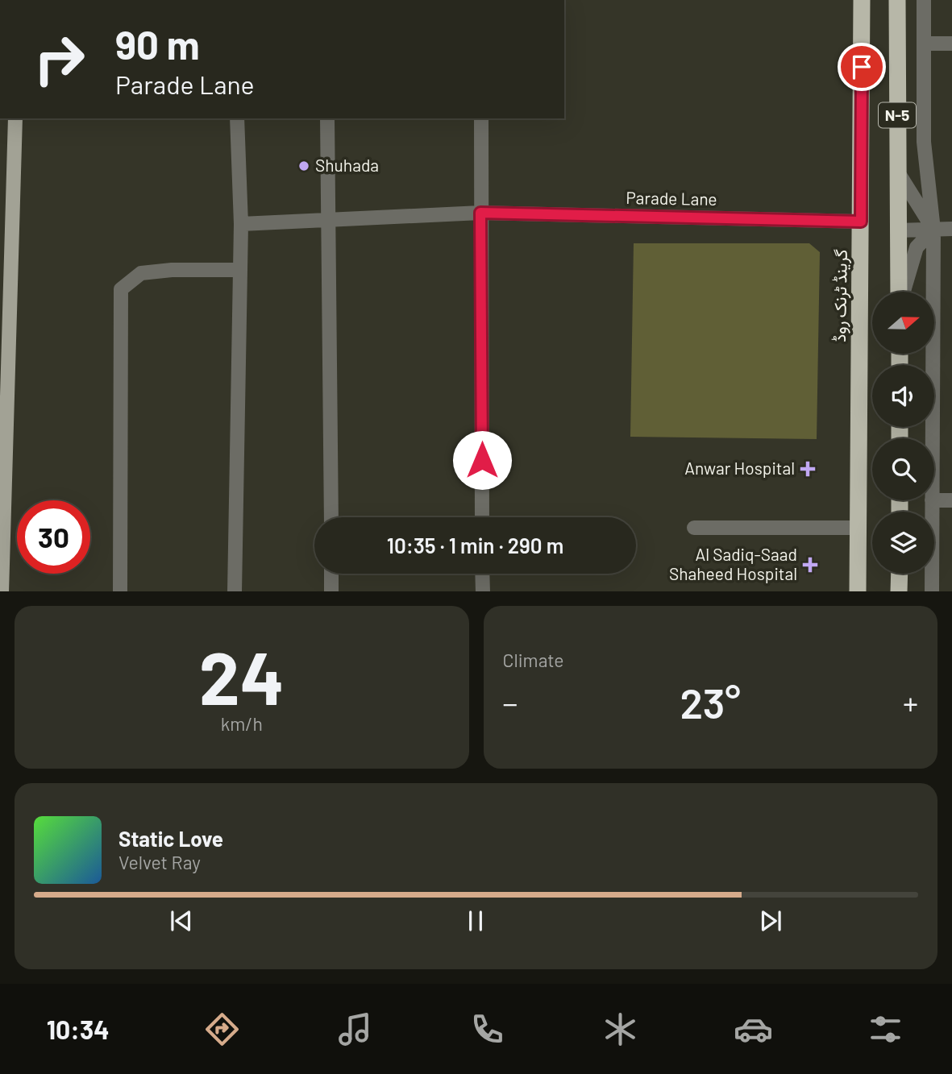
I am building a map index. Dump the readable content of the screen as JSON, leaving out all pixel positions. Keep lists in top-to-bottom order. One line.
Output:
{"streets":{"highway":["N-5","گرینڈ ٹرنک روڈ"],"street":["Parade Lane"]},"crossings":[["Parade Lane","گرینڈ ٹرنک روڈ"]],"places":{"other":["Shuhada"],"health":["Anwar Hospital","Al Sadiq-Saad Shaheed Hospital"]},"north":"right","page":{"turn":["90 m","Parade Lane"],"limit":"30","trip":"10:35 · 1 min · 290 m","tile":[["24","km/h"],"Climate"],"heat":["−","23°","+"],"song":["Static Love","Velvet Ray"],"tabs":"10:34"}}
